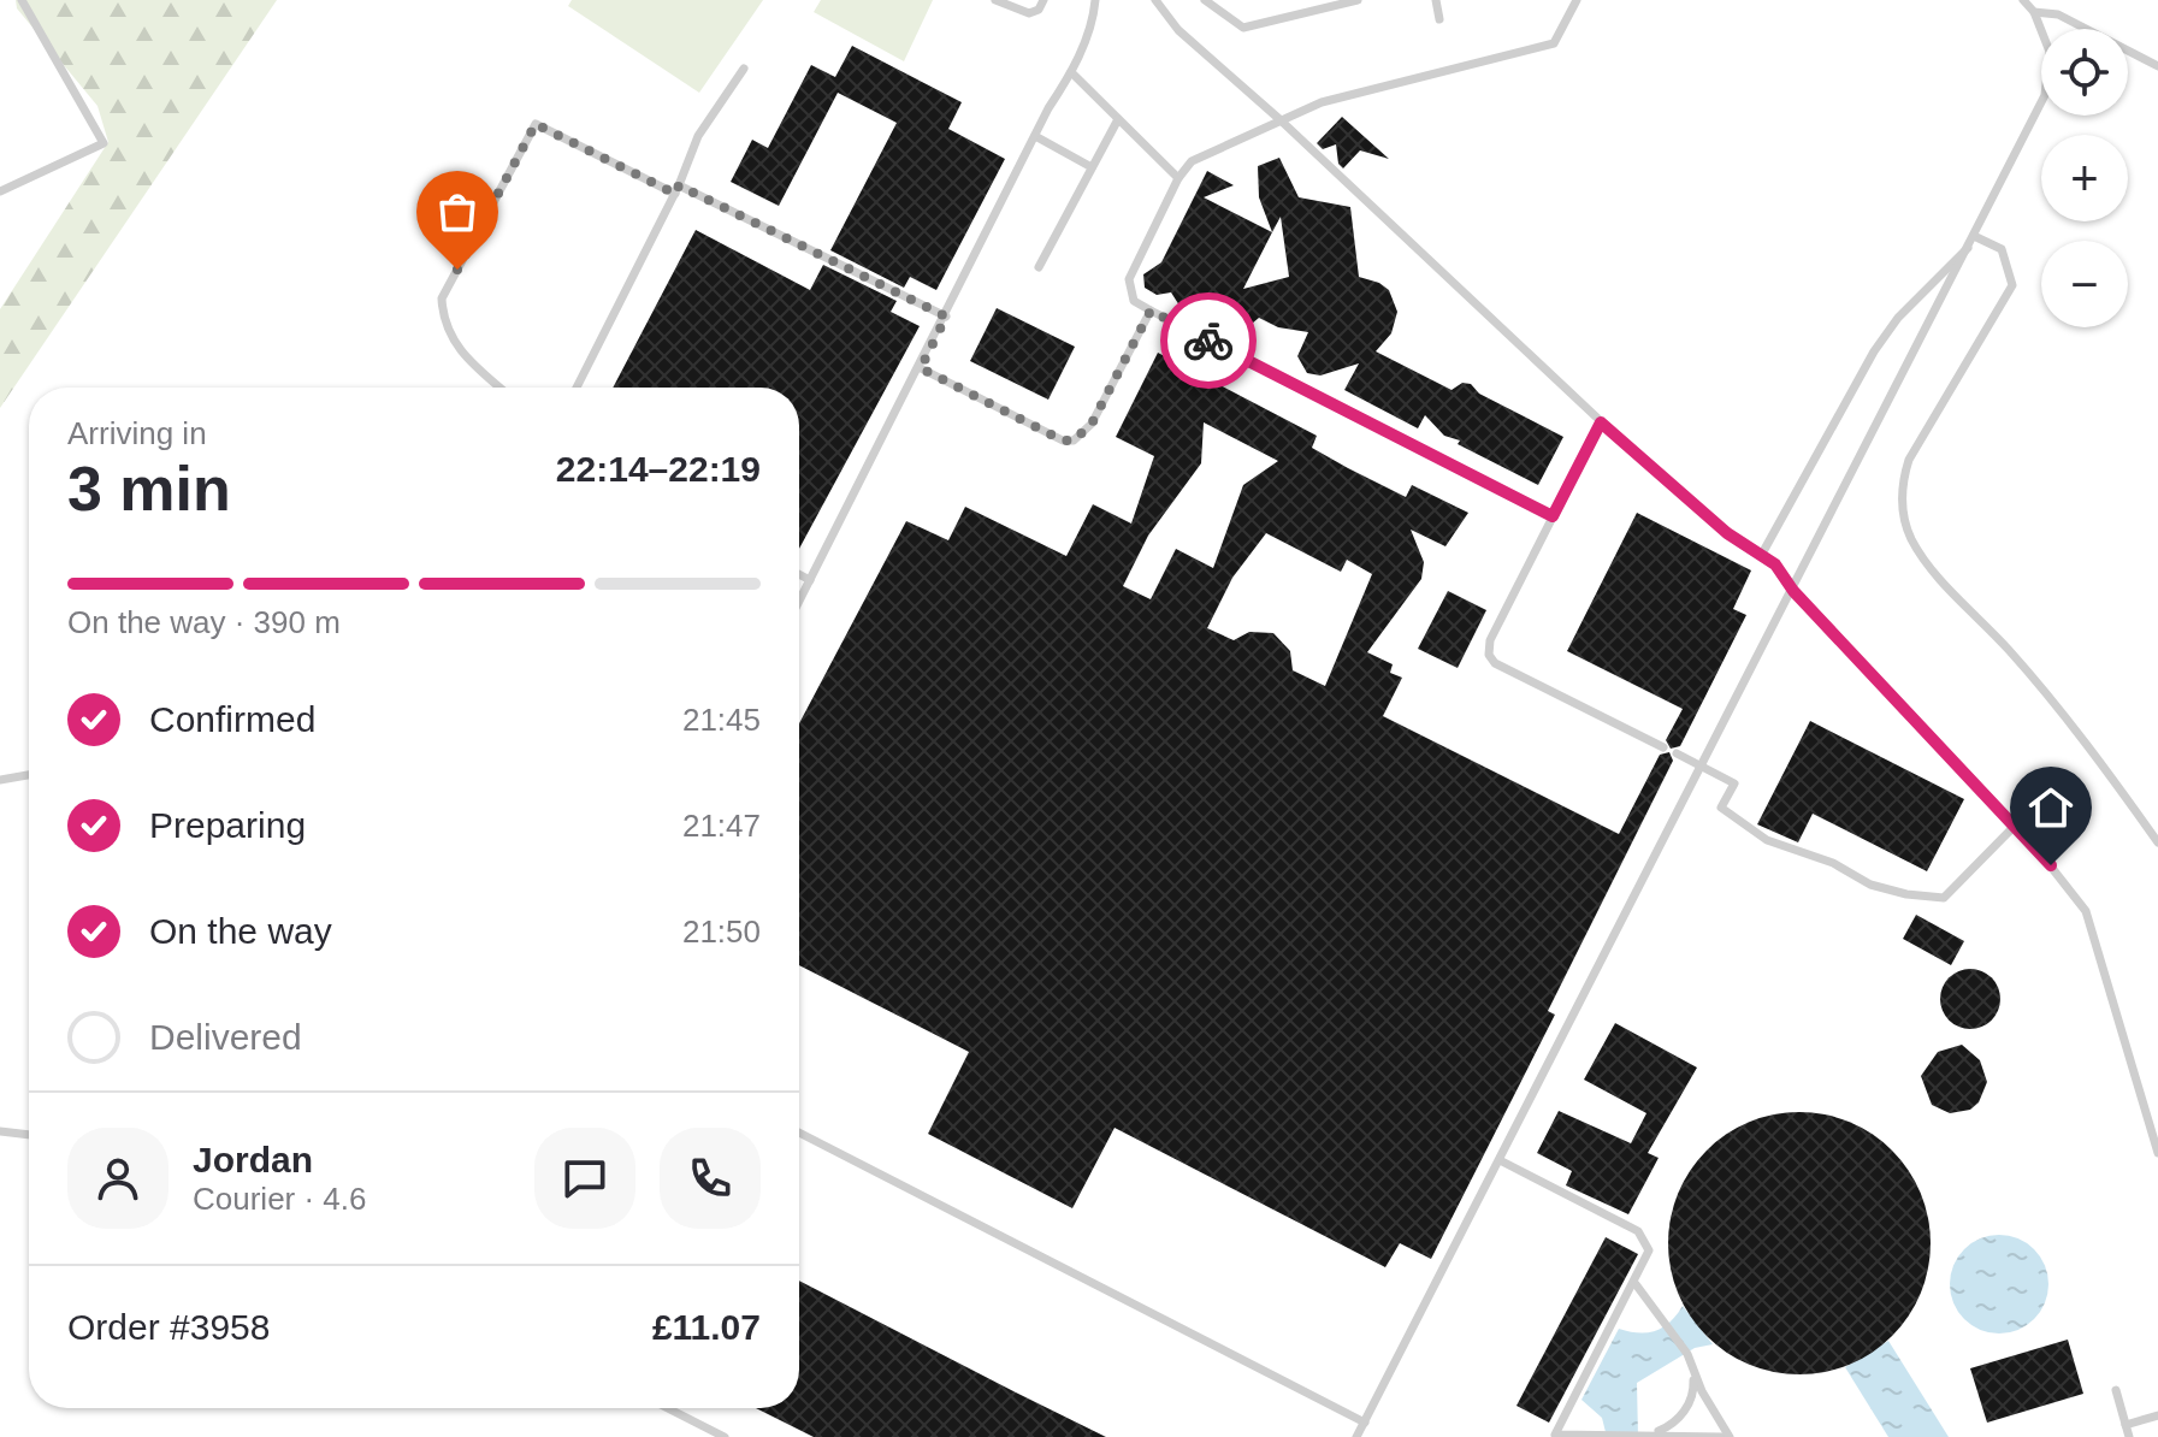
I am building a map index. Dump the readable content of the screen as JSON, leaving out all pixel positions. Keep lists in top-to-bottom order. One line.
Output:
{"page":{"map_buttons":["+","−"],"heading":["3 min","Arriving in","22:14–22:19"],"panel":["Jordan","Courier · 4.6","Order #3958","£11.07"],"bar":"On the way · 390 m","list":[["Confirmed","21:45"],["Preparing","21:47"],["On the way","21:50"],"Delivered"]}}
